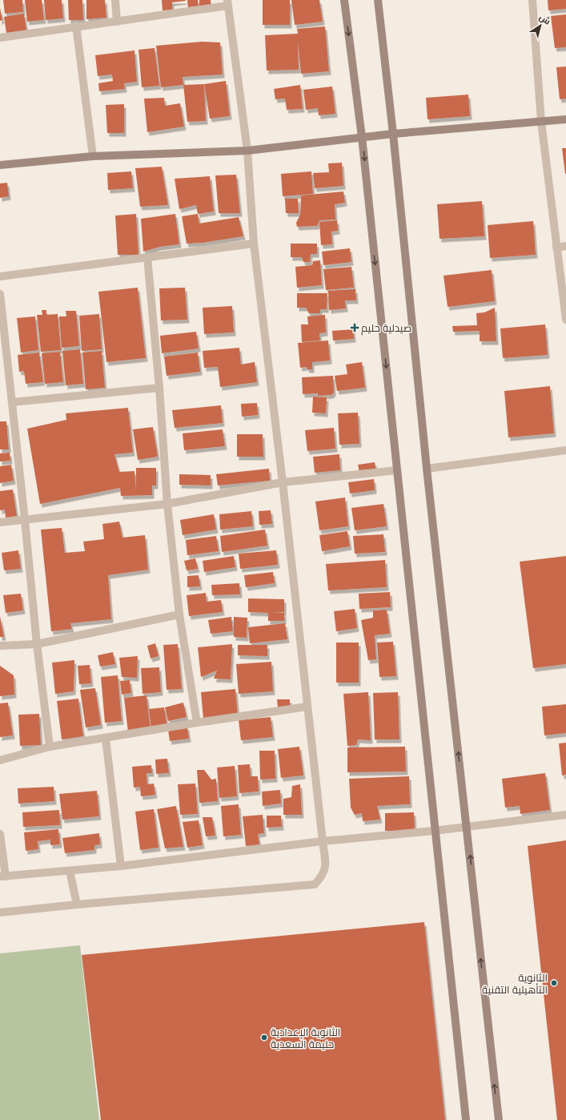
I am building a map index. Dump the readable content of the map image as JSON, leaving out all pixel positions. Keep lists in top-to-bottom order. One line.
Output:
{"places":{"health":["صيدلية حليم"],"other":["الثانوية التأهيلية التقنية","الثانوية الإعدادية حليمة السعدية"]},"north":"top right"}
